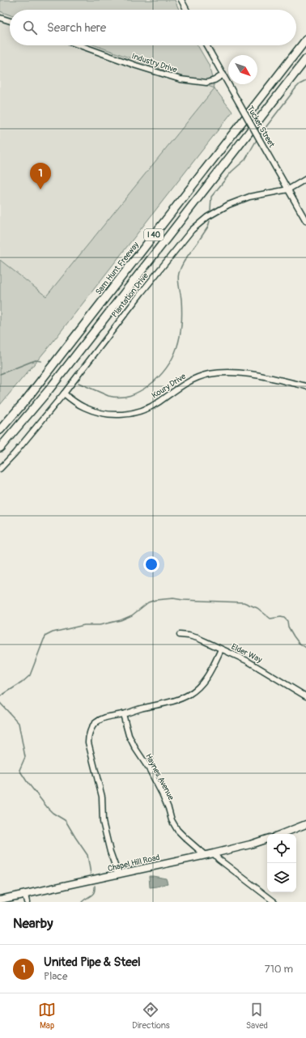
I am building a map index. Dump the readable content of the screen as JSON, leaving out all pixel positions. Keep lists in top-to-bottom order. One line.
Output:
{"streets":{"highway":["I 40","Sam Hunt Freeway"],"main road":["Chapel Hill Road"],"street":["Industry Drive","Tucker Street","Plantation Drive","Koury Drive","Elder Way","Haynes Avenue"]},"crossings":[["Industry Drive","Tucker Street"],["Tucker Street","Plantation Drive"],["Plantation Drive","Koury Drive"],["Elder Way","Haynes Avenue"],["Elder Way","Chapel Hill Road"],["Haynes Avenue","Chapel Hill Road"]],"north":"bottom right","page":{"search":"Search here","pins":"1","heading":"Nearby","list":[{"mark":"1","name":"United Pipe & Steel","note":"Place","value":"710 m"}],"nav":["Map","Directions","Saved"]}}
